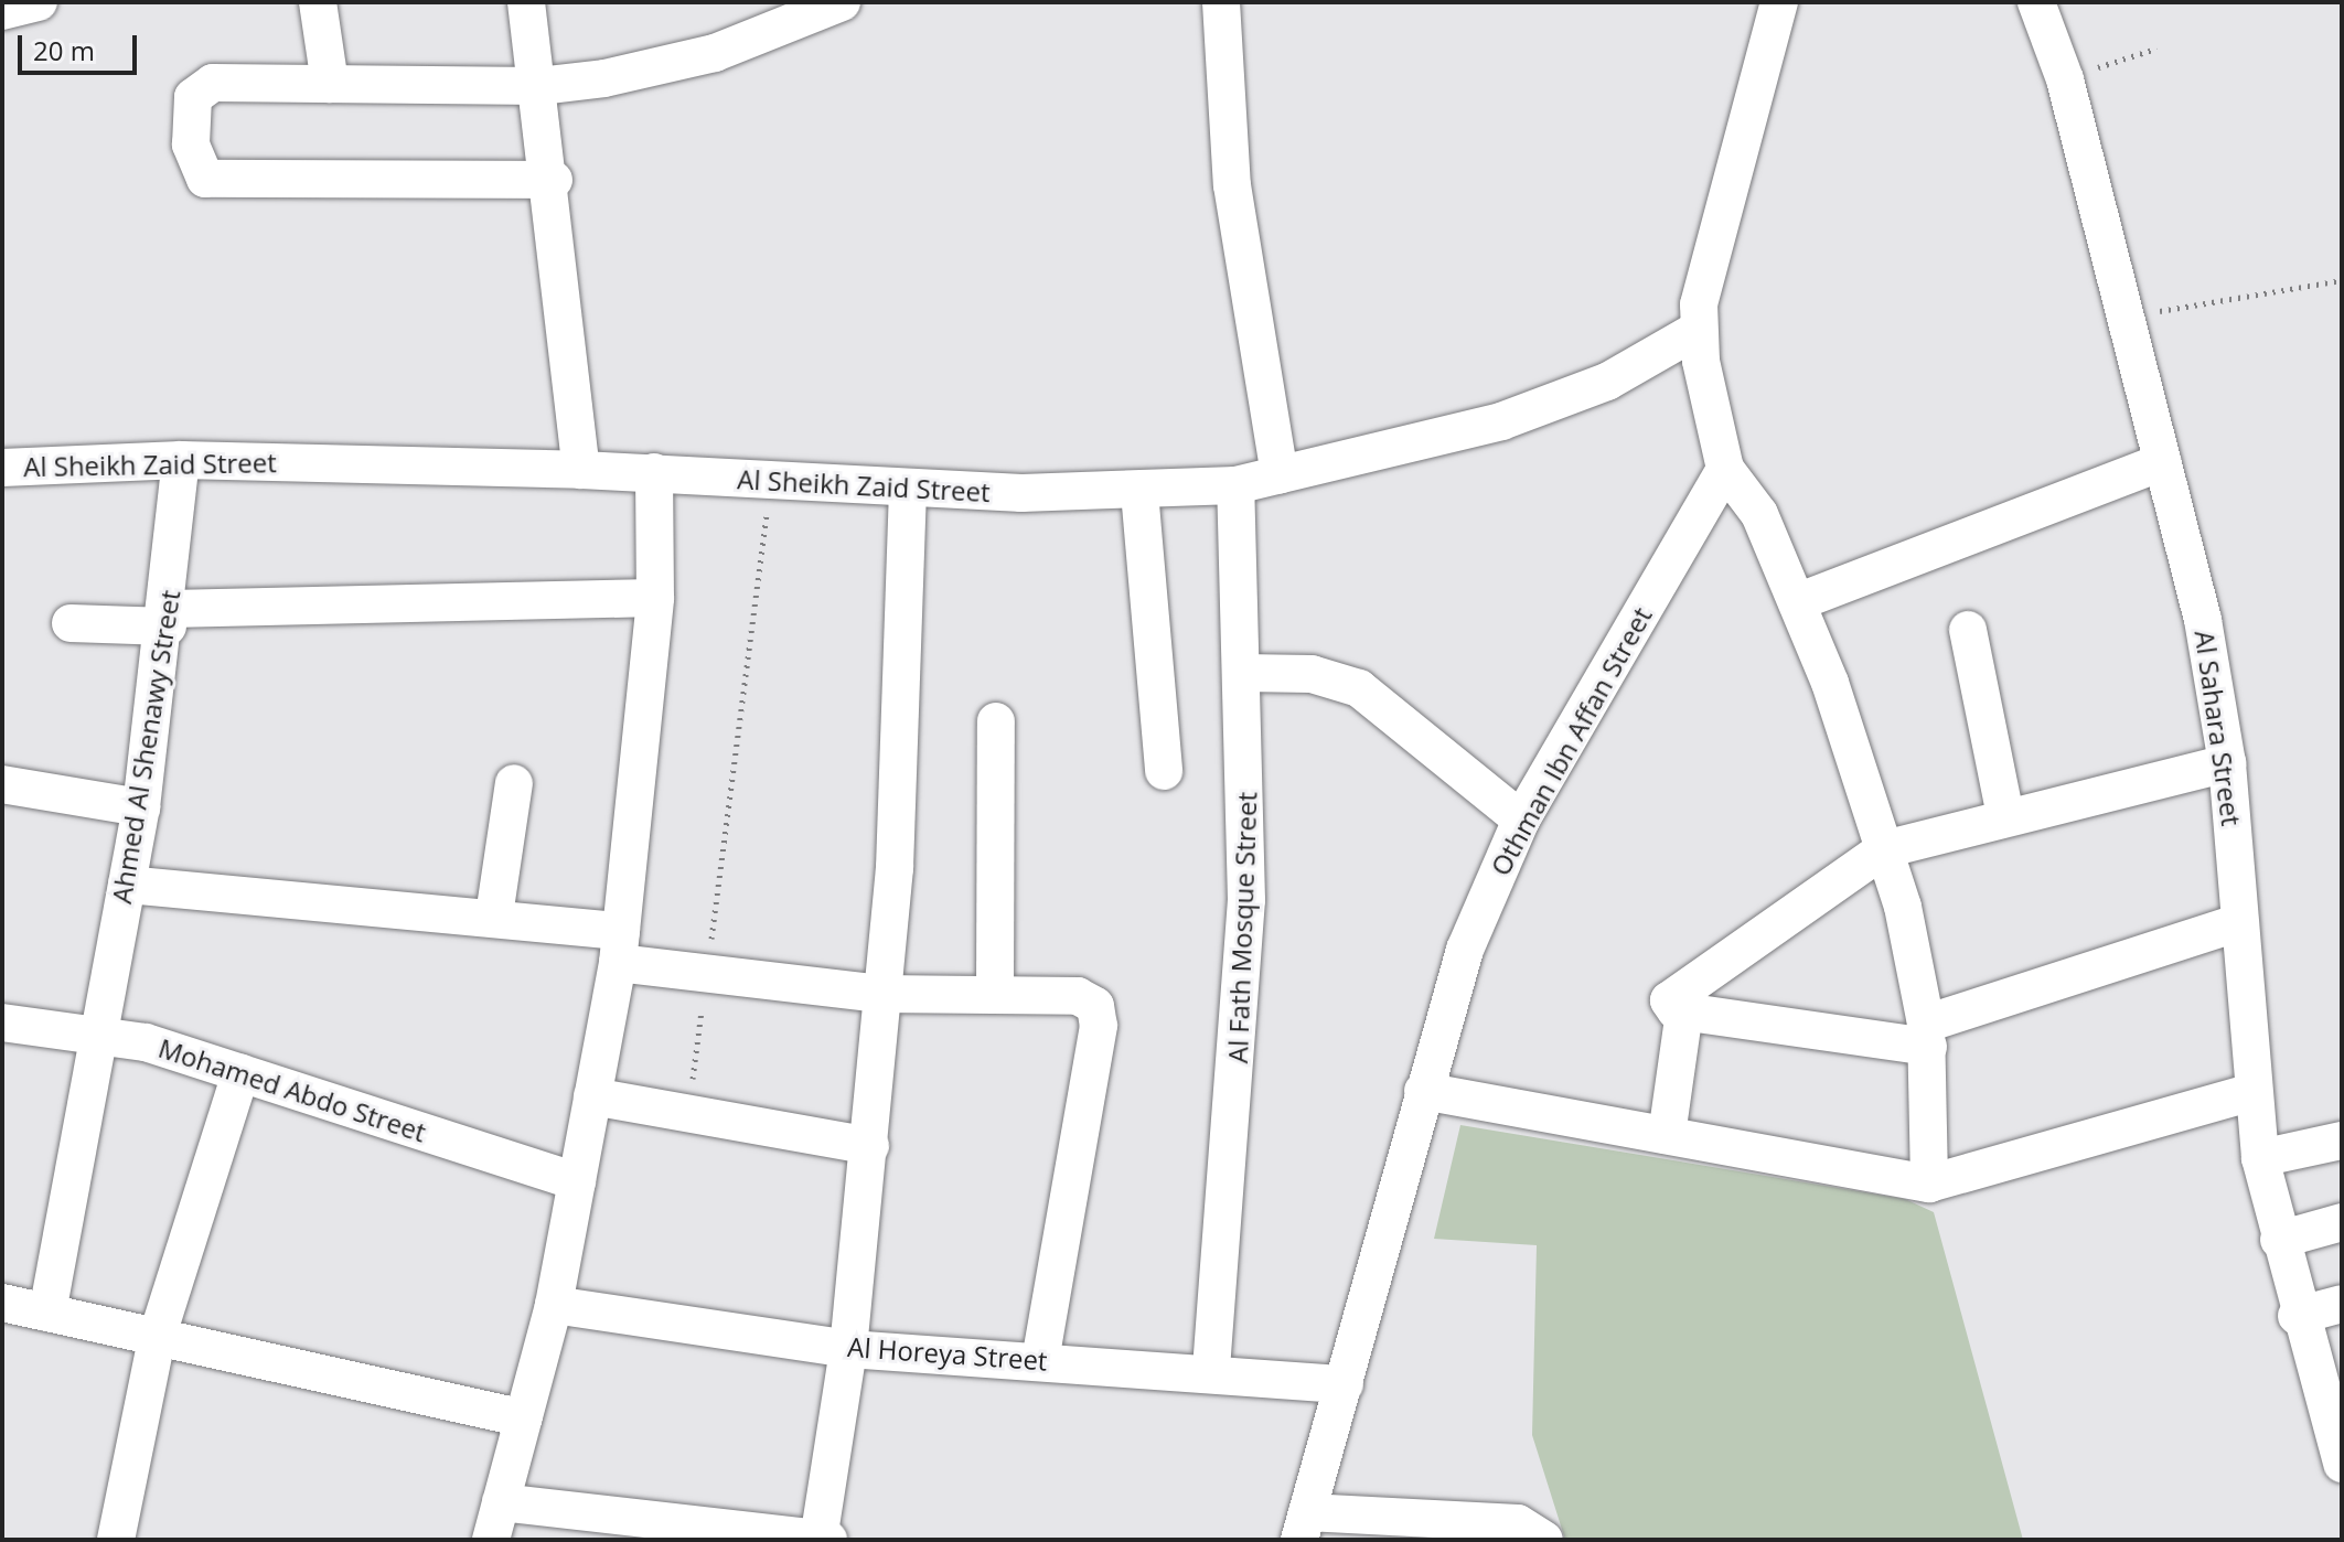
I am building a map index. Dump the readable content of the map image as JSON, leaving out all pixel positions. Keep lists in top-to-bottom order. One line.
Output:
{"streets":{"street":["Al Sheikh Zaid Street","Al Sahara Street","Othman Ibn Affan Street","Ahmed Al Shenawy Street","Al Fath Mosque Street","Mohamed Abdo Street","Al Horeya Street"]},"crossings":[["Al Sheikh Zaid Street","Ahmed Al Shenawy Street"],["Al Sheikh Zaid Street","Al Fath Mosque Street"],["Othman Ibn Affan Street","Al Horeya Street"],["Ahmed Al Shenawy Street","Mohamed Abdo Street"],["Al Fath Mosque Street","Al Horeya Street"]],"scale_bar":"20 m"}
